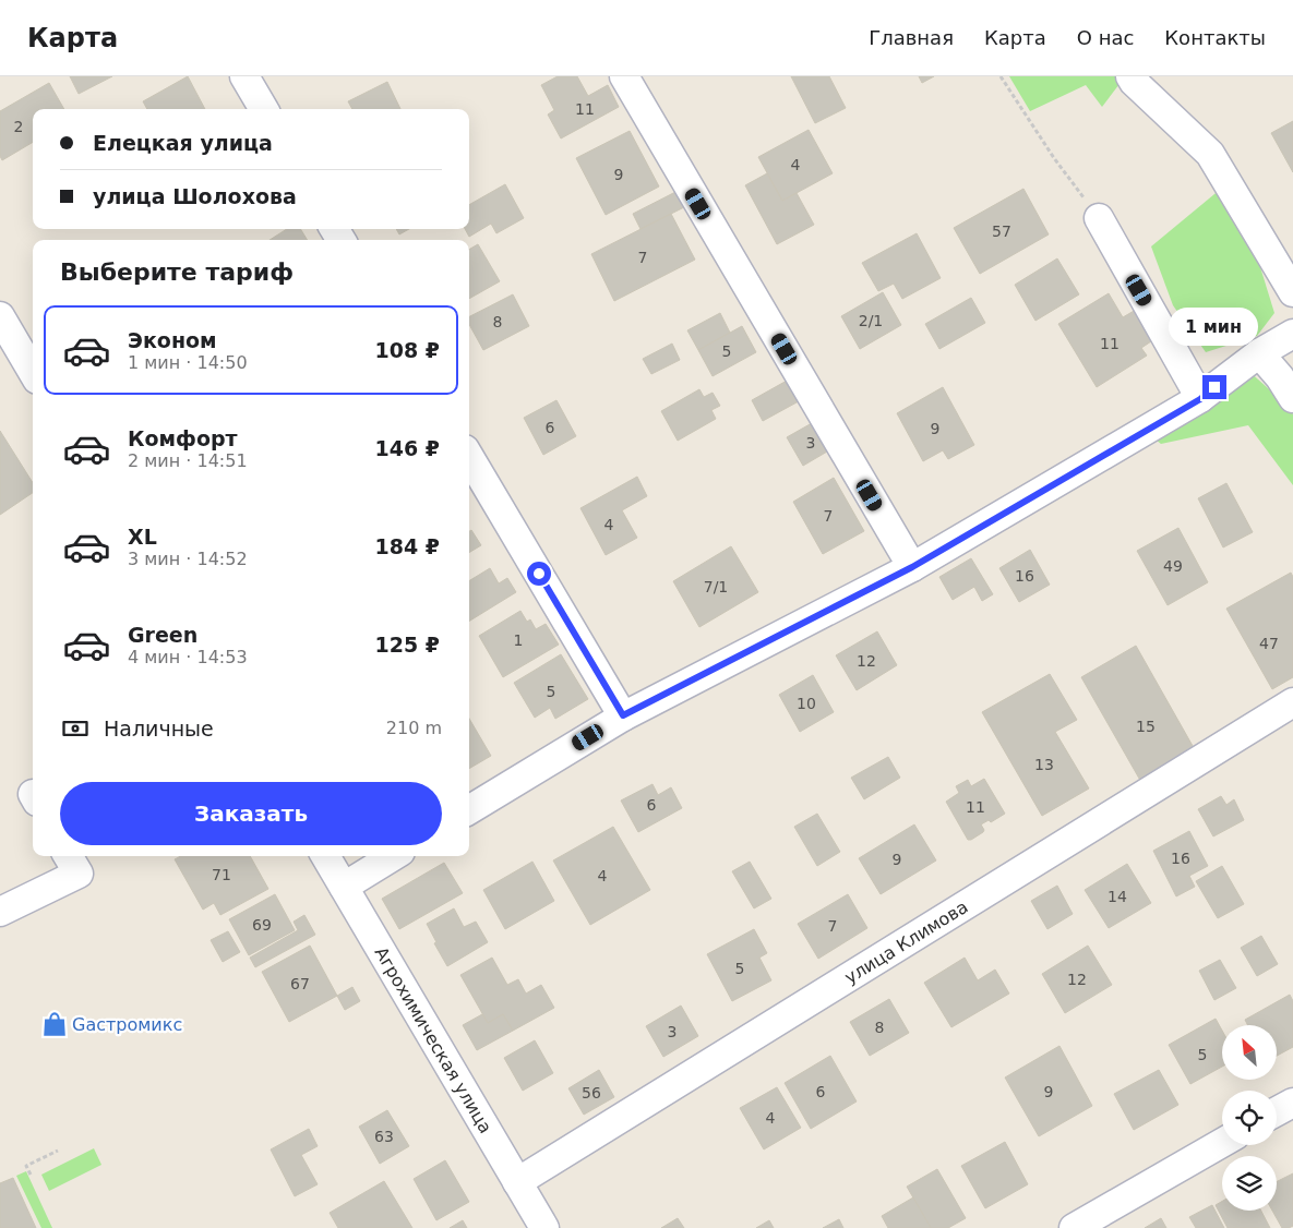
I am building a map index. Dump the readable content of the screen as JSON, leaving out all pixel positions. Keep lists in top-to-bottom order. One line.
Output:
{"streets":{"street":["улица Климова","Агрохимическая улица"]},"crossings":[["улица Климова","Агрохимическая улица"]],"places":{"shop":["Gастромикс"]},"house_numbers":["11","2","4","9","57","7","2/1","8","11","5","6","9","3","7","4","49","16","7/1","1","47","12","5","10","15","13","6","11","16","9","71","4","14","69","7","5","12","67","8","3","5","6","9","56","4","63"],"north":"top left","page":{"header":"Карта","nav":["Главная","Карта","О нас","Контакты"],"banner":["Елецкая улица","улица Шолохова"],"heading":"Выберите тариф","list":[{"name":"Эконом","note":"1 мин · 14:50","value":"108 ₽"},{"name":"Комфорт","note":"2 мин · 14:51","value":"146 ₽"},{"name":"XL","note":"3 мин · 14:52","value":"184 ₽"},{"name":"Green","note":"4 мин · 14:53","value":"125 ₽"}],"bubble":"1 мин","pay":["Наличные","210 m"],"buttons":"Заказать"}}
